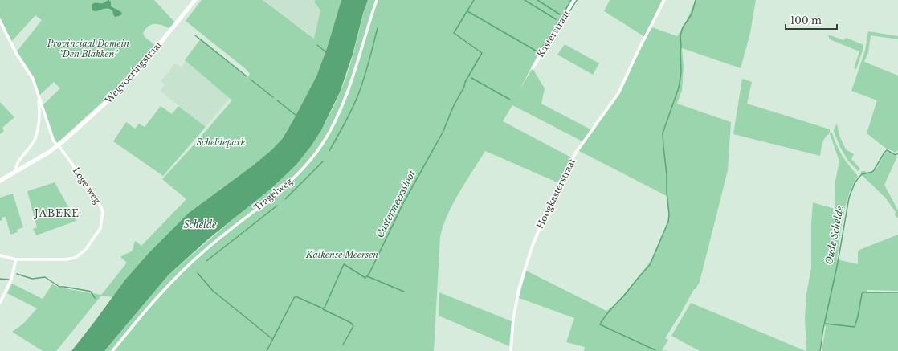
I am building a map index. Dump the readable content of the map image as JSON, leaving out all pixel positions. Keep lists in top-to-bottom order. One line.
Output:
{"streets":{"main road":["Wegvoeringstraat"],"street":["Kasterstraat","Lege weg","Hoogkasterstraat","Tragelweg"]},"crossings":[["Wegvoeringstraat","Lege weg"]],"districts":["JABEKE"],"water":["Castermeerssloot","Schelde","Oude Schelde"],"parks":["Provinciaal Domein \"Den Blakken\"","Scheldepark","Kalkense Meersen"],"scale_bar":"100 m"}
